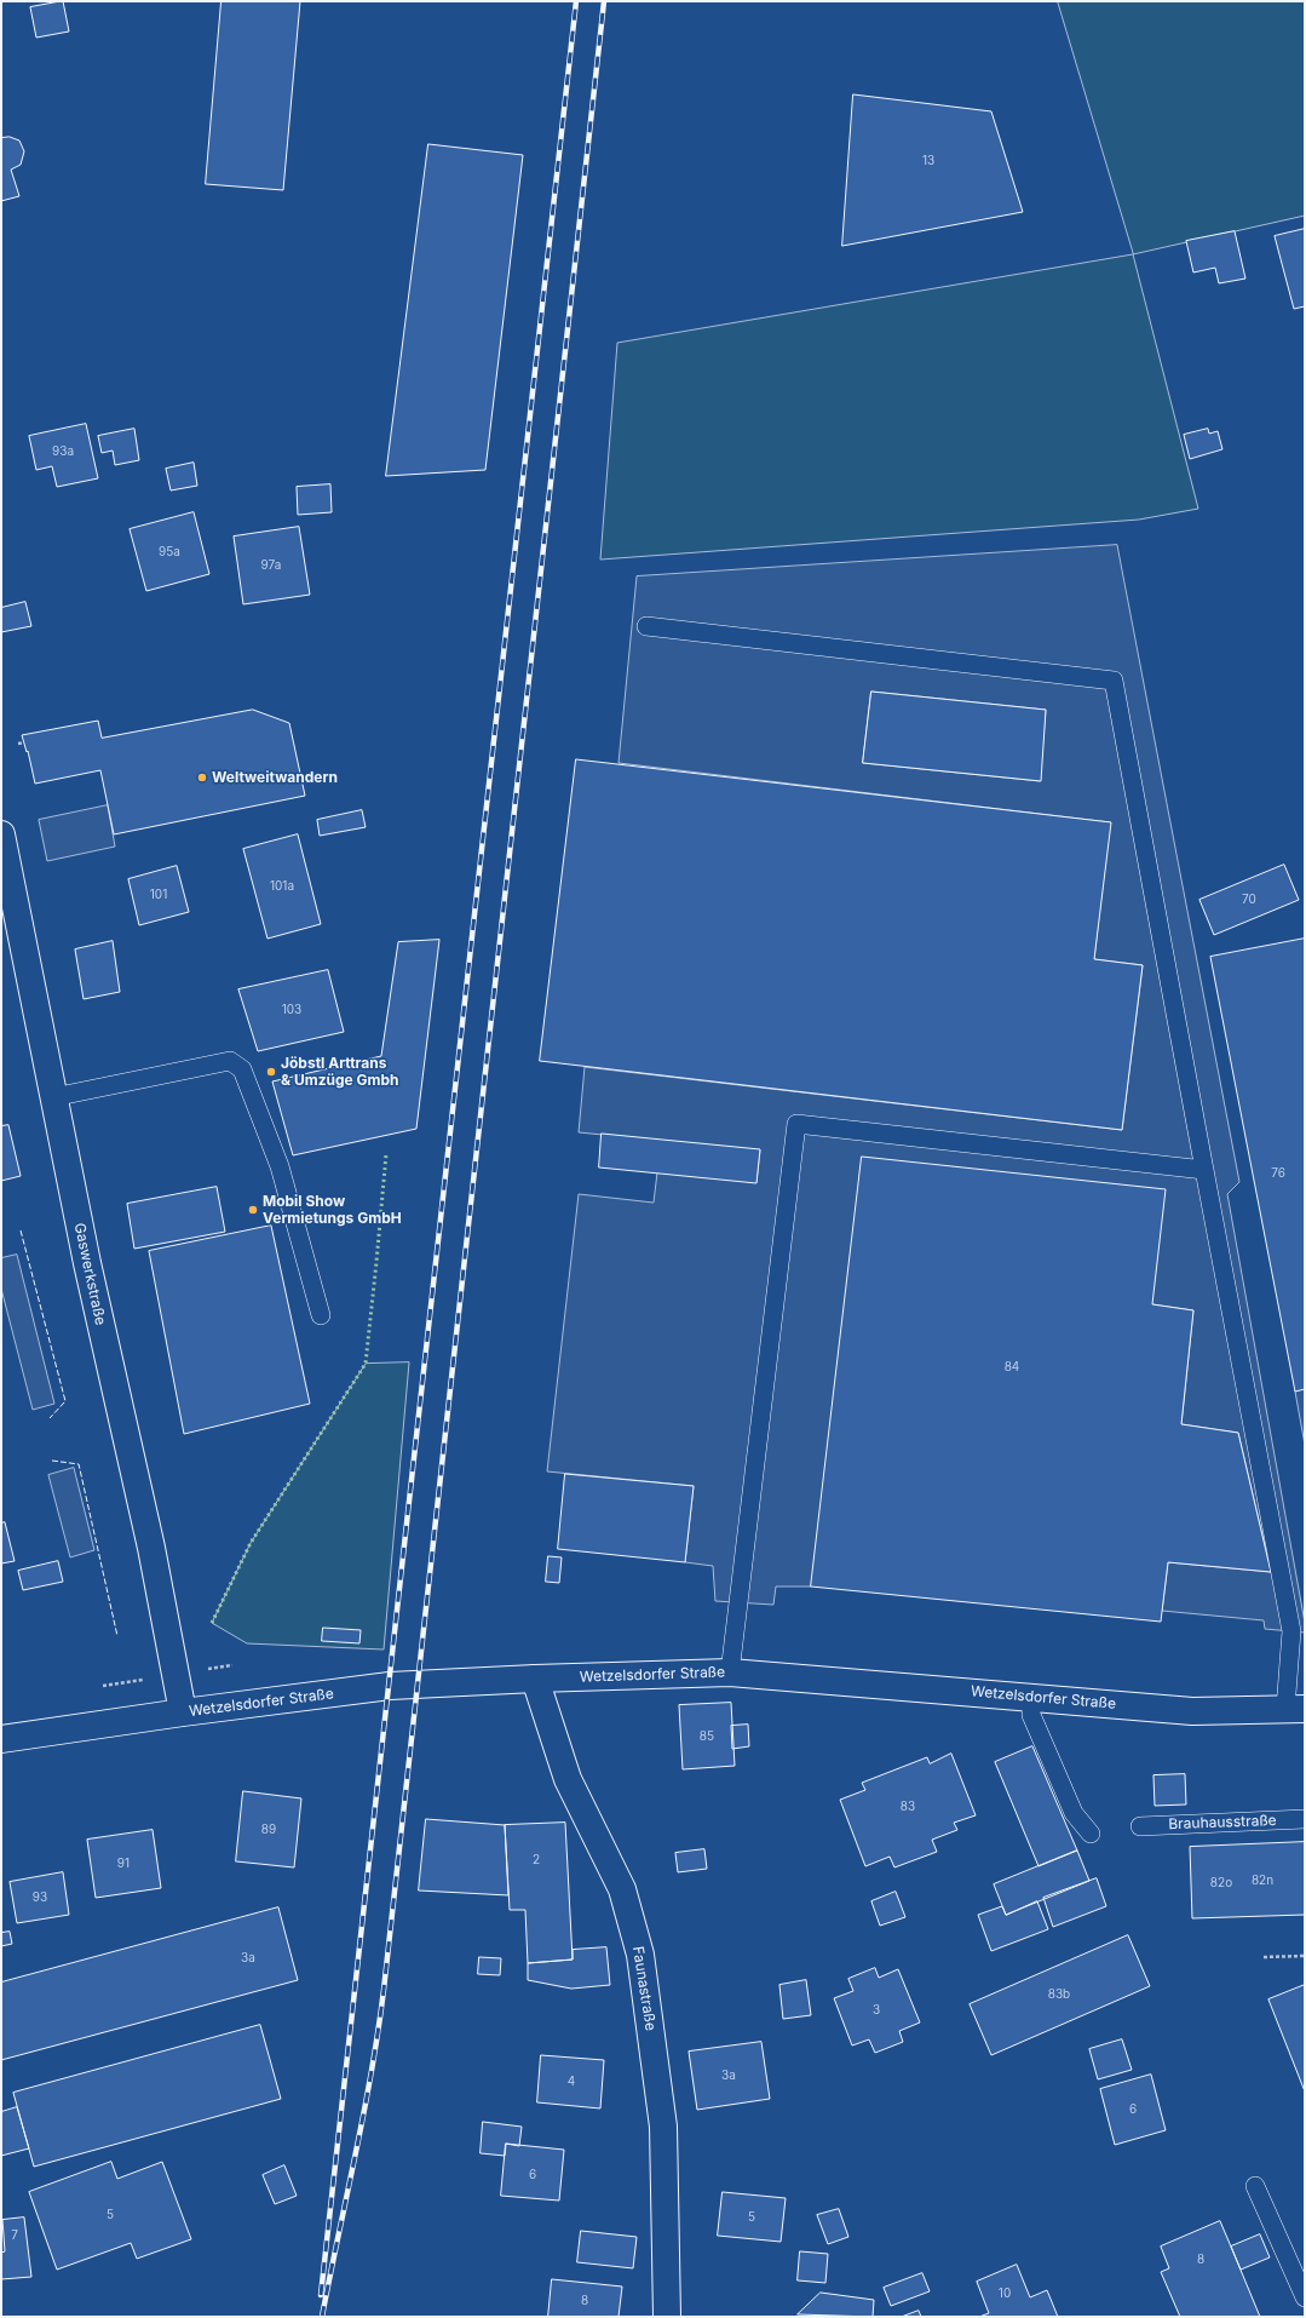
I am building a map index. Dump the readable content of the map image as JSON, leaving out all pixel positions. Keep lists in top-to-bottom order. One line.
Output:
{"streets":{"street":["Gaswerkstraße","Wetzelsdorfer Straße","Faunastraße"],"lane":["Brauhausstraße"]},"crossings":[["Gaswerkstraße","Wetzelsdorfer Straße"],["Wetzelsdorfer Straße","Faunastraße"]],"places":["Weltweitwandern","Jöbstl Arttrans & Umzüge Gmbh","Mobil Show Vermietungs GmbH"],"house_numbers":["13","93a","95a","97a","101a","101","70","103","76","84","85","83","89","2","91","82n","82o","93","3a","83b","3","3a","4","6","6","5","5","7","8","10","8"]}
